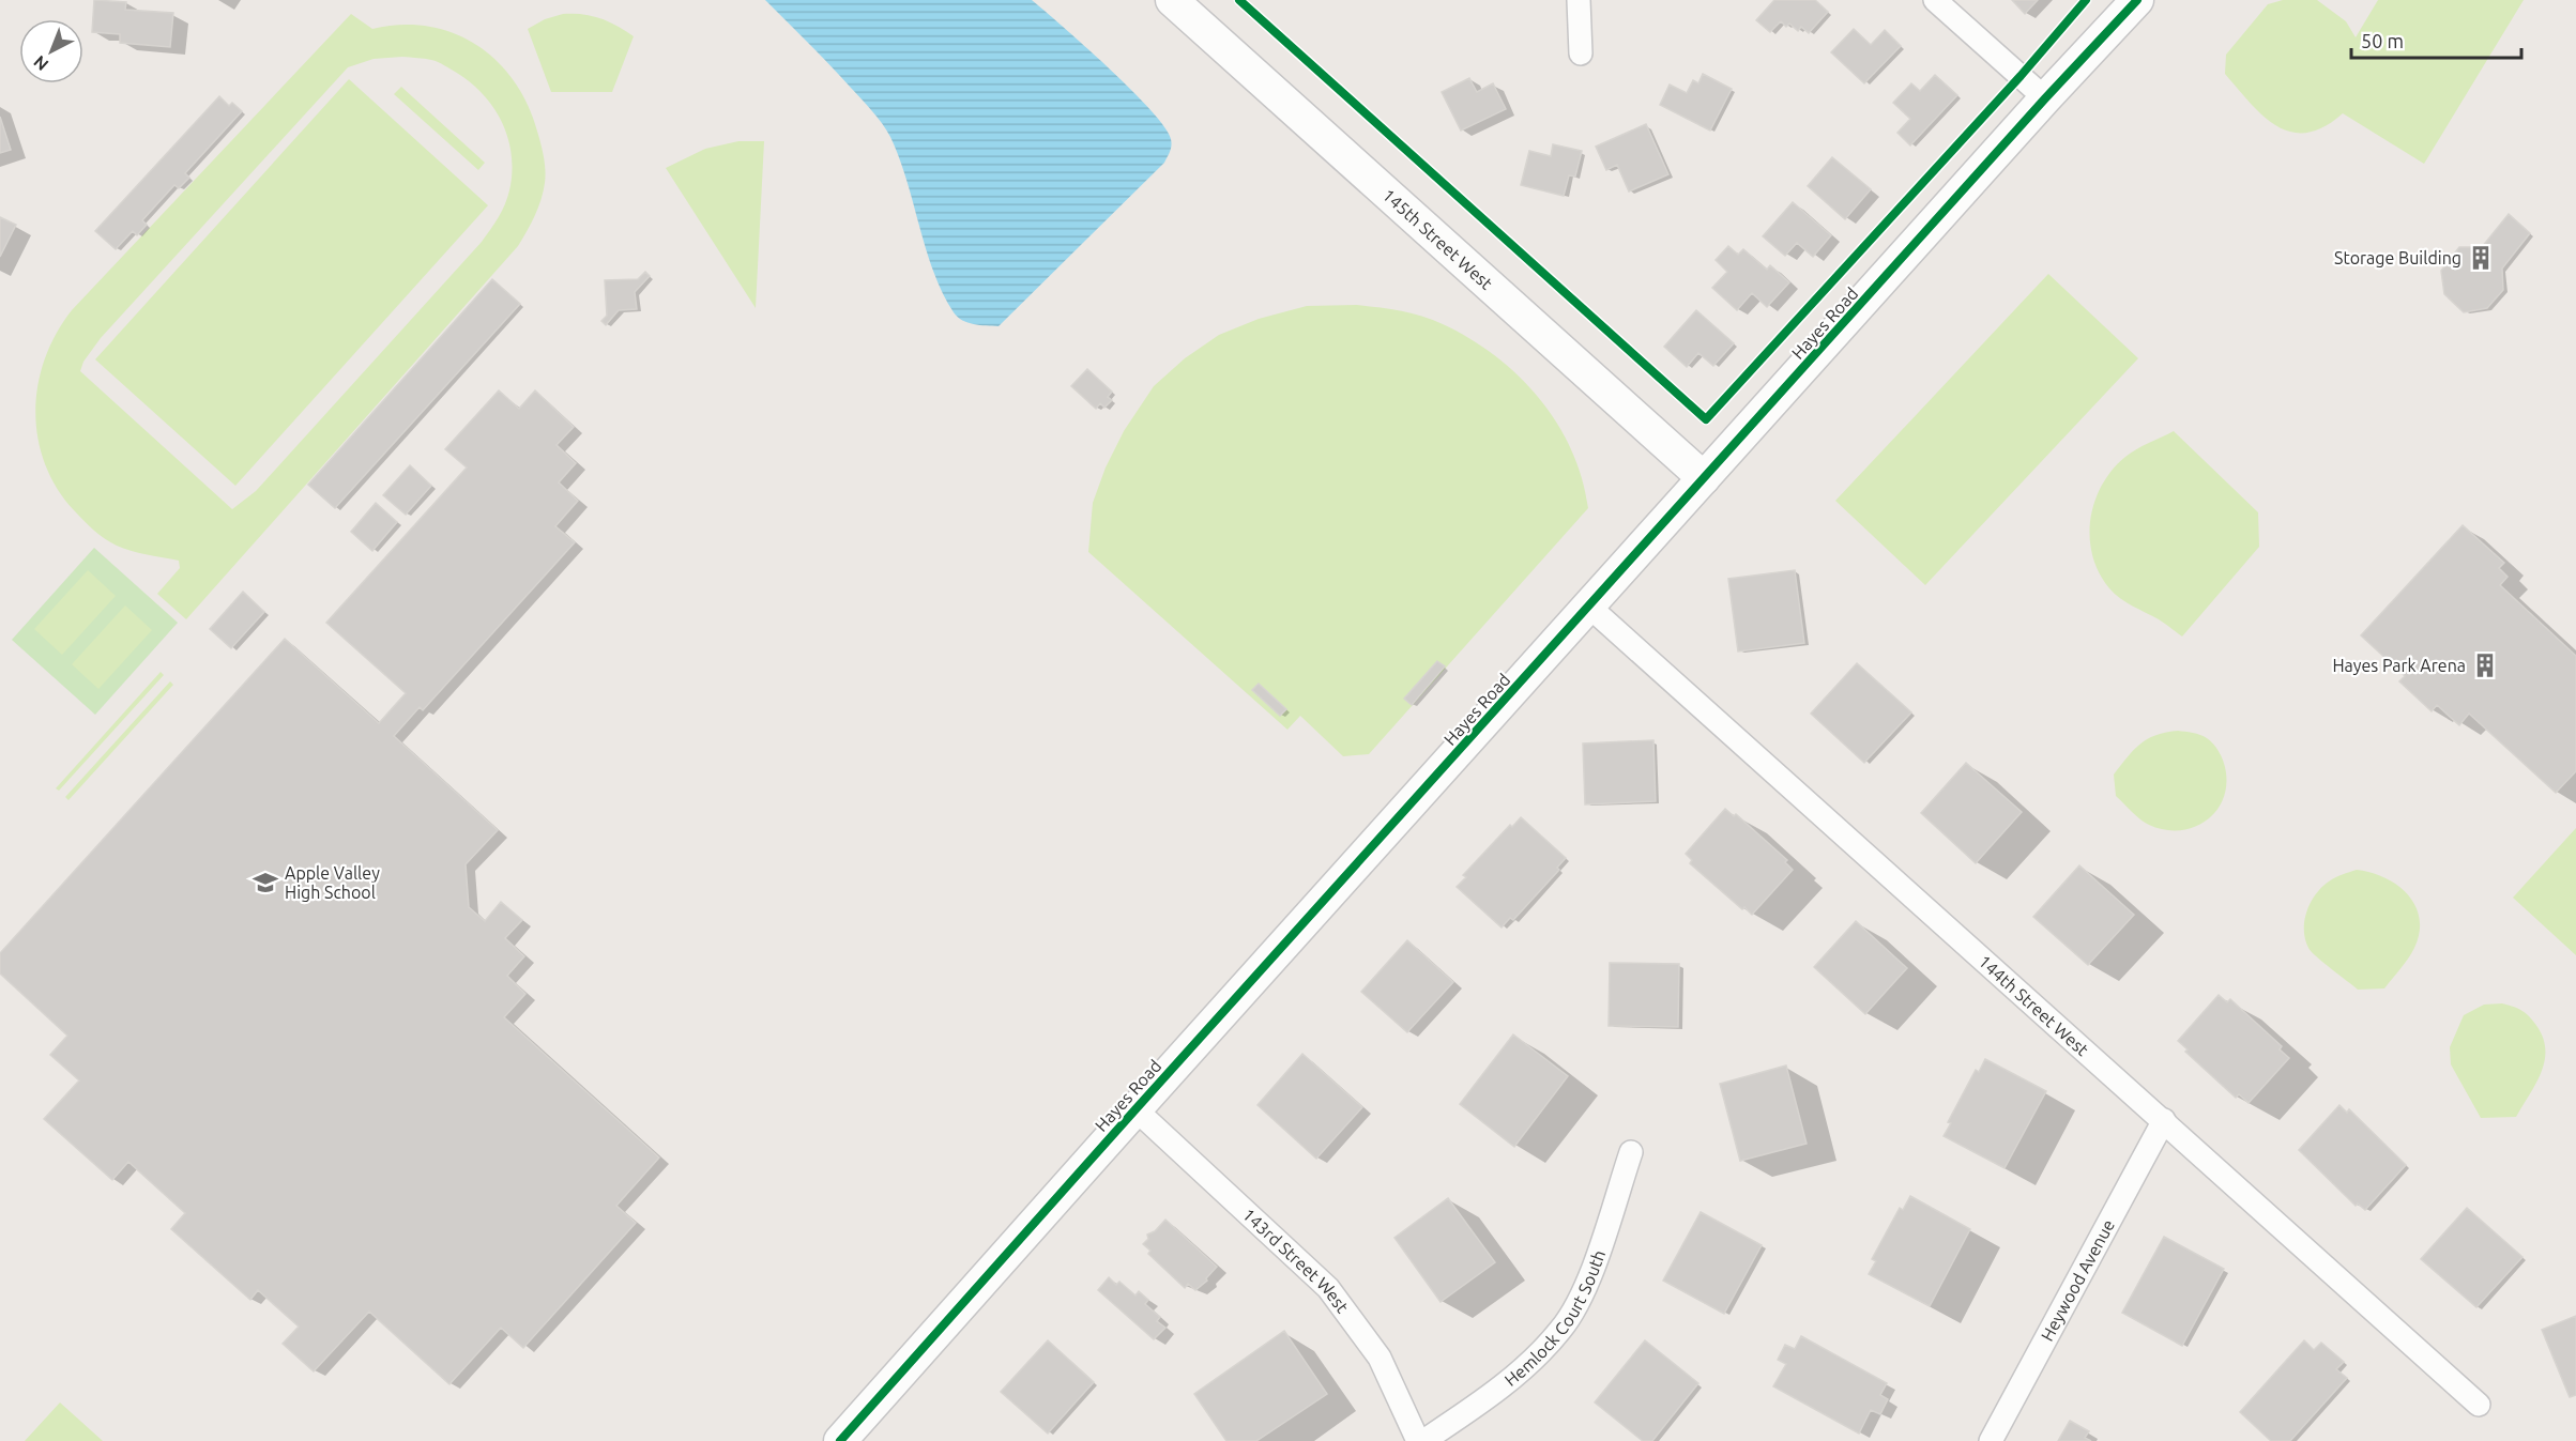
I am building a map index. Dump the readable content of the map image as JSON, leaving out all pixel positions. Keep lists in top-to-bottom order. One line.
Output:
{"streets":{"street":["145th Street West","Hayes Road","144th Street West","143rd Street West","Heywood Avenue","Hemlock Court South"]},"crossings":[["145th Street West","Hayes Road"],["Hayes Road","144th Street West"],["Hayes Road","143rd Street West"],["144th Street West","Heywood Avenue"]],"places":{"building":["Storage Building","Hayes Park Arena"],"school or university":["Apple Valley High School"]},"scale_bar":"50 m","north":"bottom left"}
